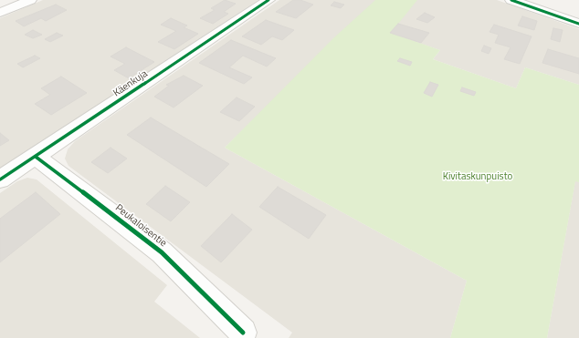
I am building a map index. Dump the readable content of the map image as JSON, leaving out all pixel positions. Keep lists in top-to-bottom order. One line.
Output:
{"streets":{"street":["Käenkuja","Peukaloisentie"]},"crossings":[["Käenkuja","Peukaloisentie"]],"parks":["Kivitaskunpuisto"]}
